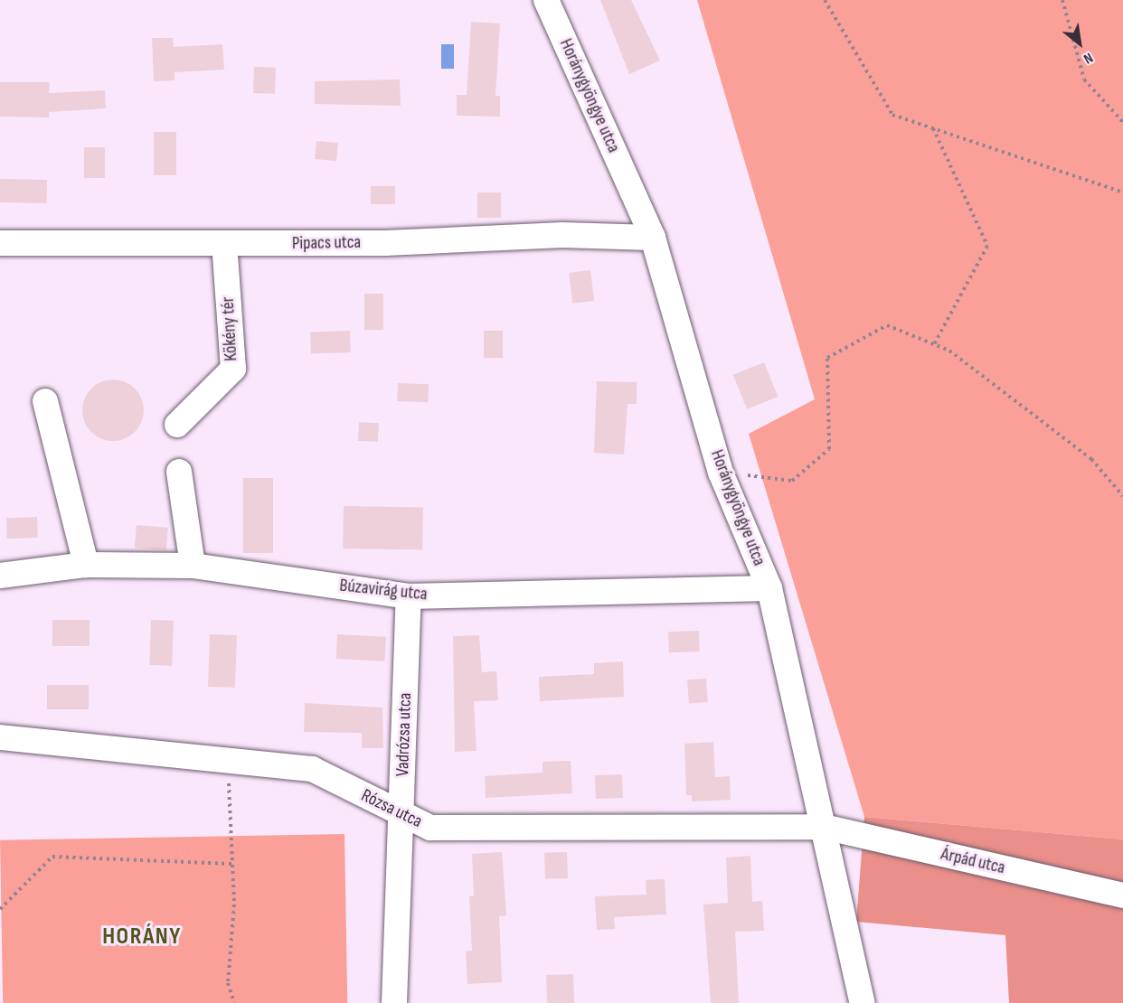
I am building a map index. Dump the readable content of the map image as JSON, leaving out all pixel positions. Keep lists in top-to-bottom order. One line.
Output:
{"streets":{"street":["Horánygyöngye utca","Pipacs utca","Kökény tér","Búzavirág utca","Vadrózsa utca","Rózsa utca","Árpád utca"]},"crossings":[["Horánygyöngye utca","Pipacs utca"],["Horánygyöngye utca","Búzavirág utca"],["Horánygyöngye utca","Rózsa utca"],["Horánygyöngye utca","Árpád utca"],["Pipacs utca","Kökény tér"],["Búzavirág utca","Vadrózsa utca"],["Vadrózsa utca","Rózsa utca"],["Rózsa utca","Árpád utca"]],"districts":["HORÁNY"],"north":"bottom right"}
